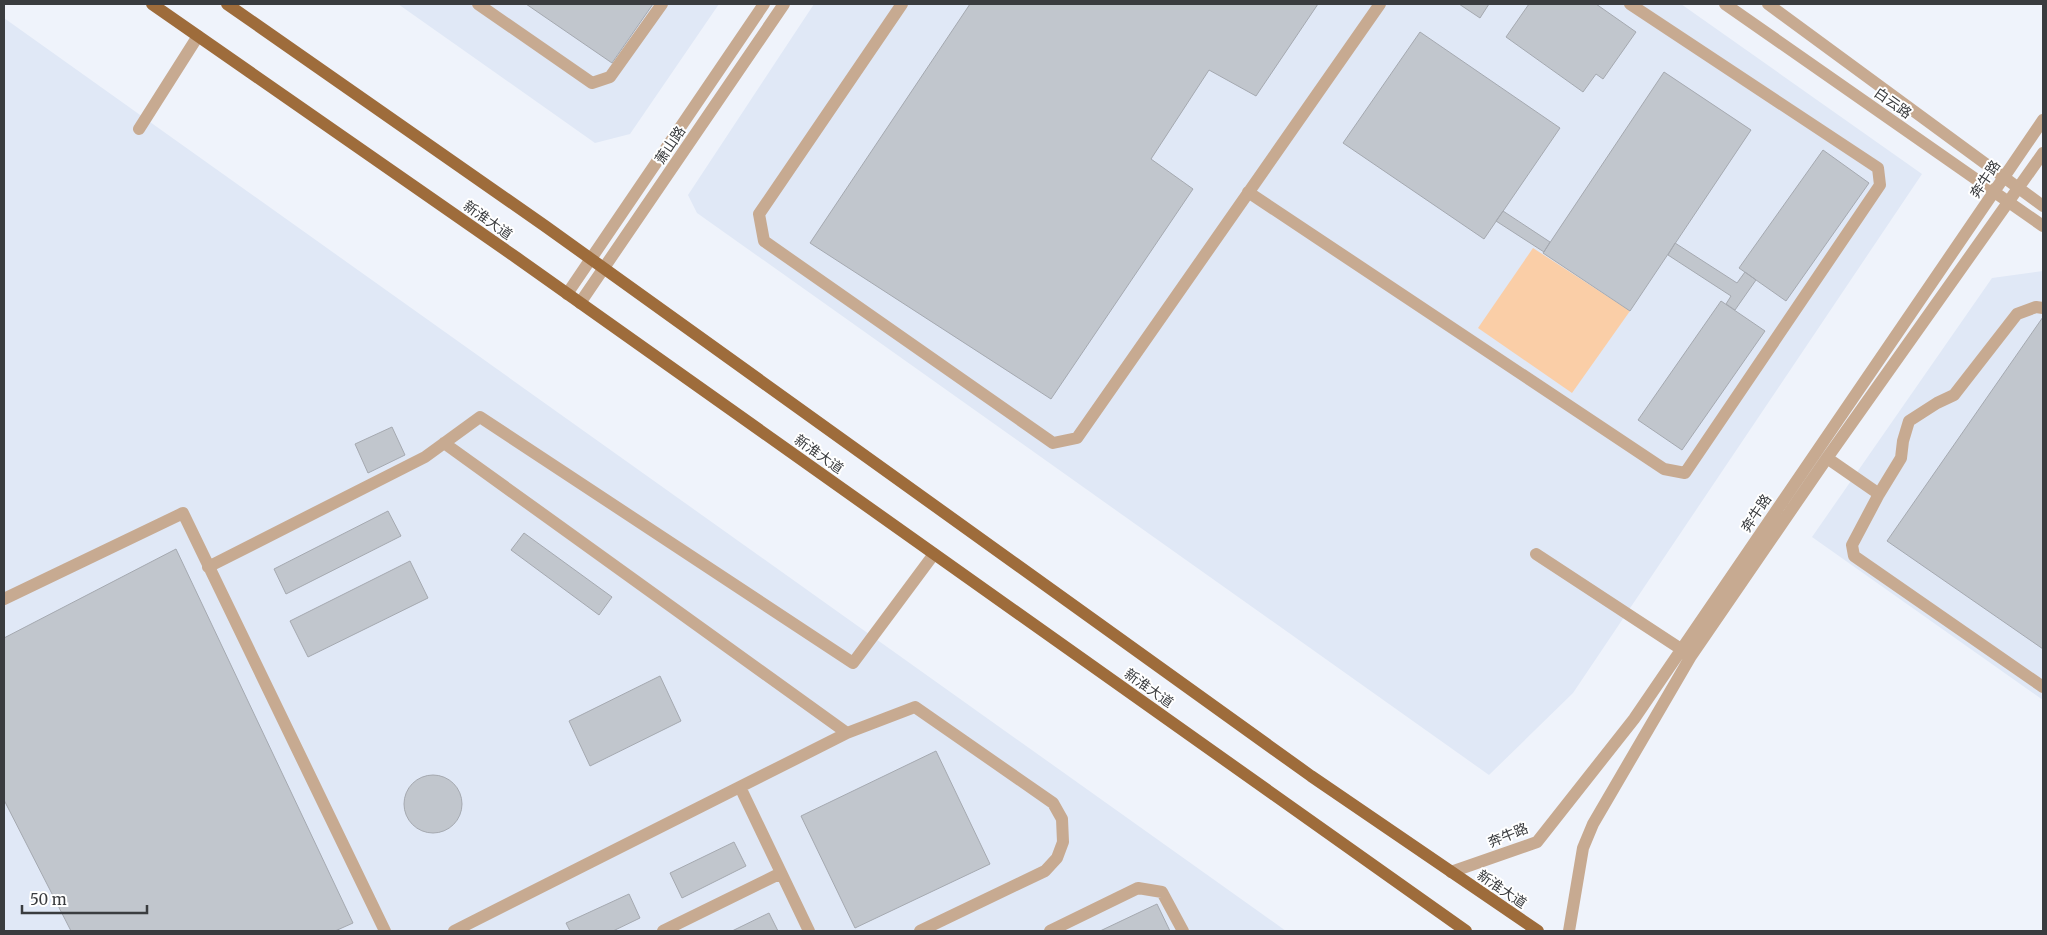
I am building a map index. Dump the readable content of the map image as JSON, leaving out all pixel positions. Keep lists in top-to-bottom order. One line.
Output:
{"streets":{"main road":["新淮大道"],"street":["白云路","萧山路","奔牛路"]},"crossings":[["白云路","奔牛路"],["萧山路","新淮大道"],["奔牛路","新淮大道"]],"scale_bar":"50 m"}
